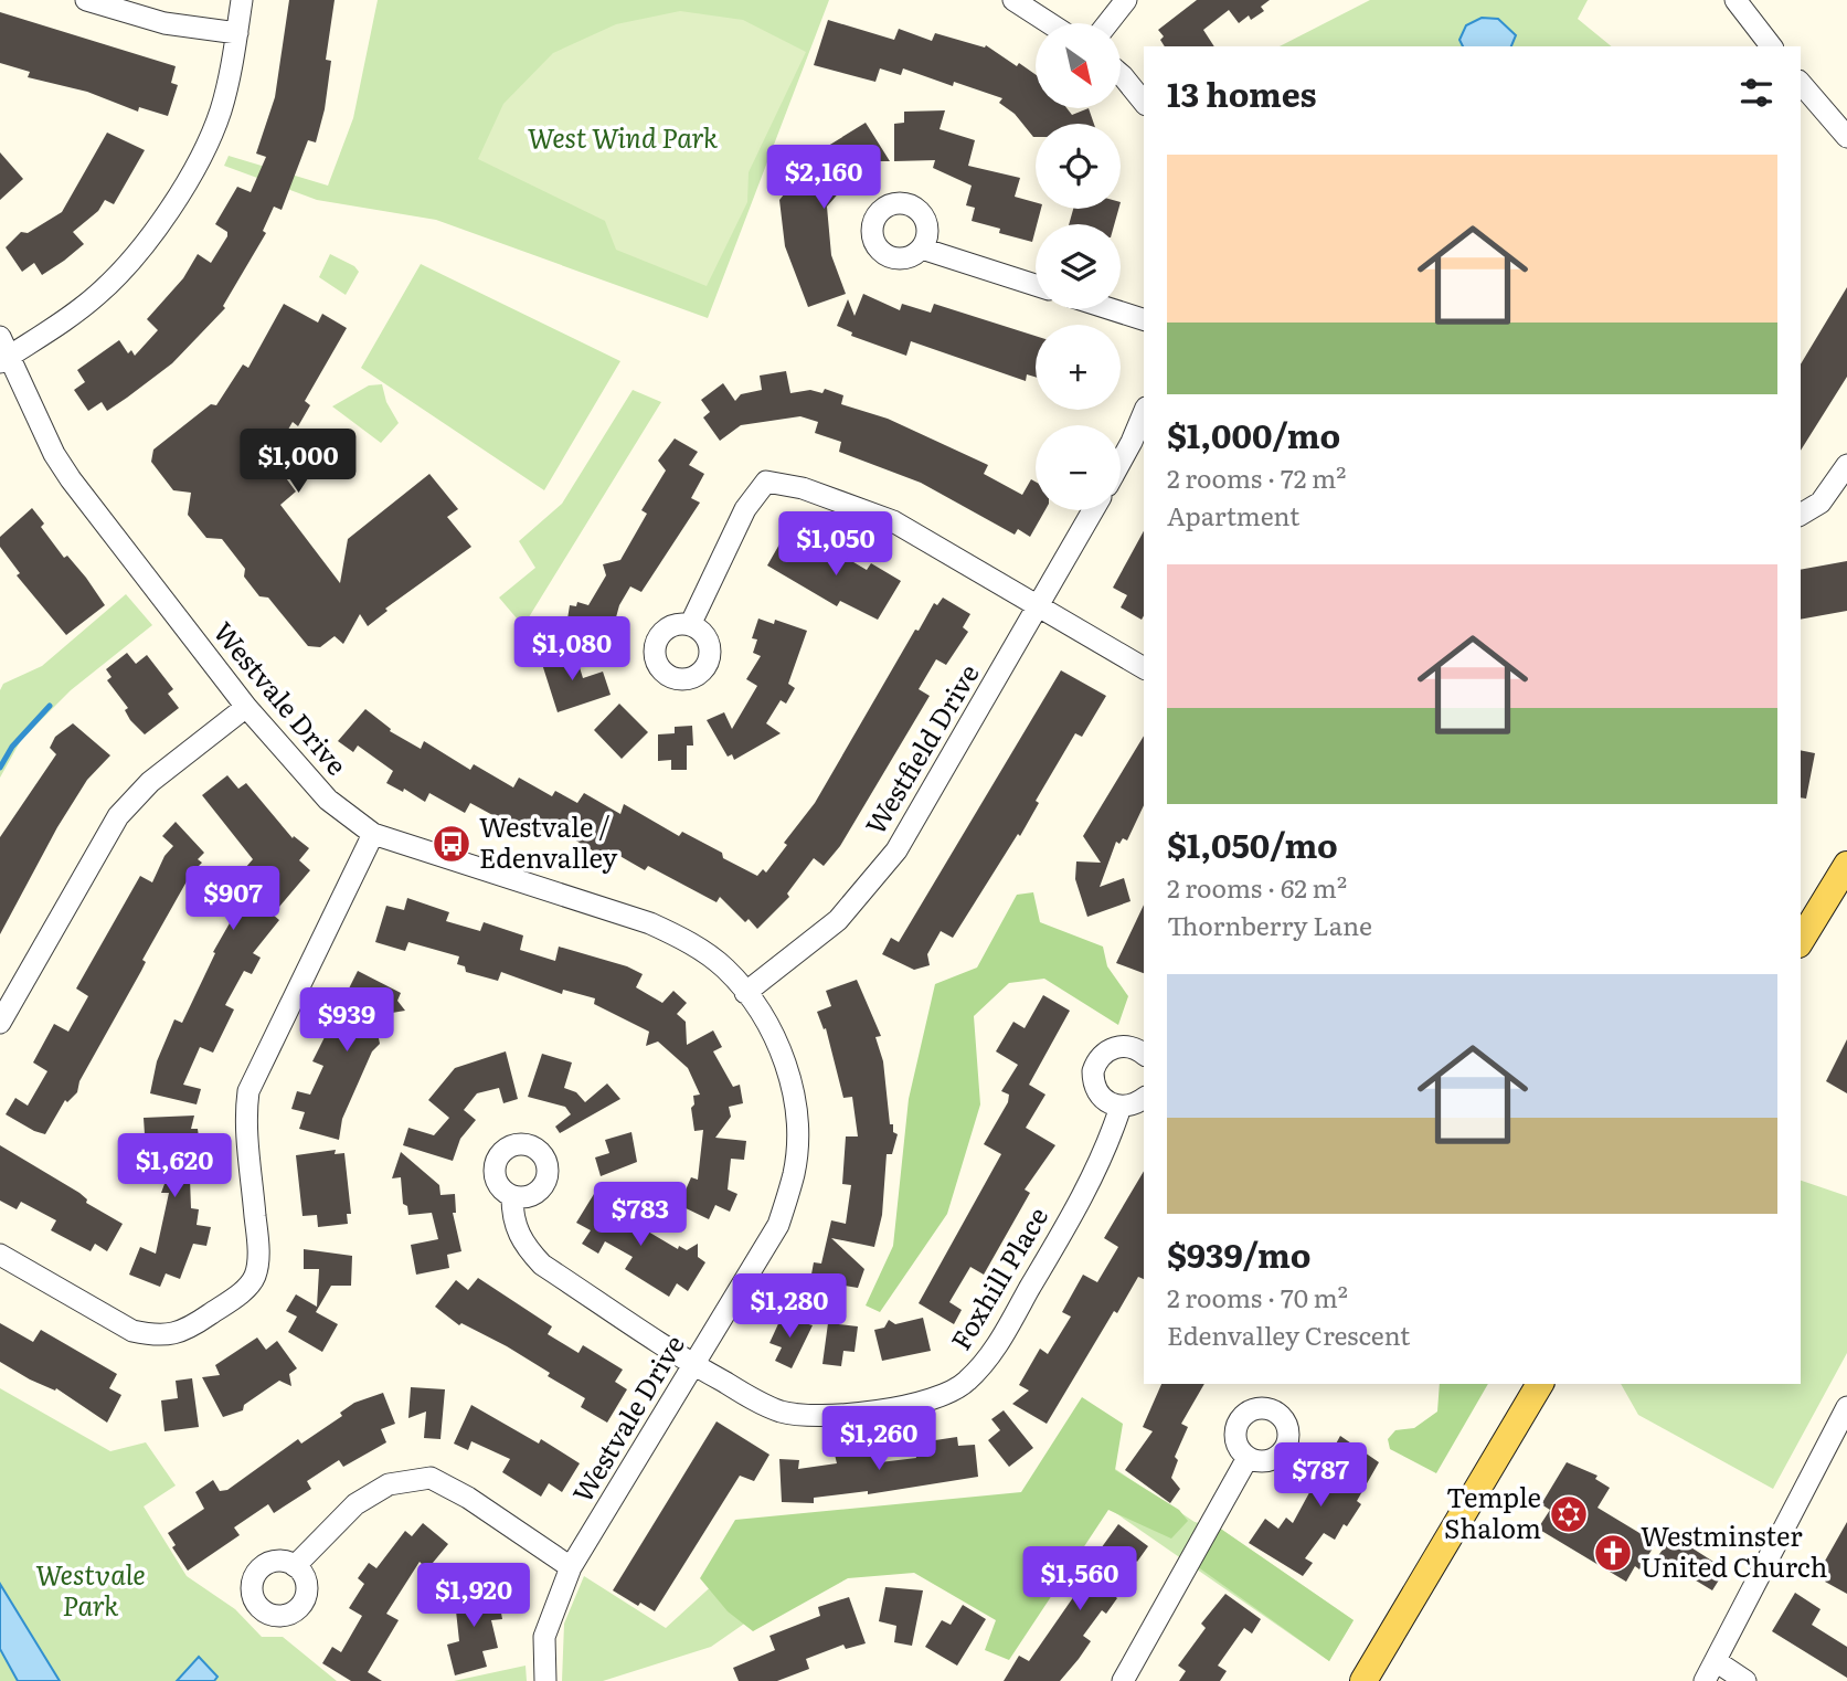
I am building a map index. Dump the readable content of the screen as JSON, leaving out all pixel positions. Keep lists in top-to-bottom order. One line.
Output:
{"streets":{"street":["Westvale Drive","Westfield Drive","Foxhill Place"]},"crossings":[["Westvale Drive","Westfield Drive"],["Westvale Drive","Foxhill Place"]],"parks":["West Wind Park","Westvale Park"],"places":{"bus stop":["Westvale / Edenvalley"],"synagogue":["Temple Shalom"],"church":["Westminster United Church"]},"north":"bottom right","page":{"map_buttons":["+","−"],"heading":"13 homes","list":[{"name":"$1,000/mo","note":"2 rooms · 72 m² · Apartment"},{"name":"$1,050/mo","note":"2 rooms · 62 m² · Thornberry Lane"},{"name":"$939/mo","note":"2 rooms · 70 m² · Edenvalley Crescent"}],"price":["$2,160","$1,000","$1,050","$1,080","$907","$939","$1,620","$783","$1,280","$1,260","$787","$1,560","$1,920"]}}
